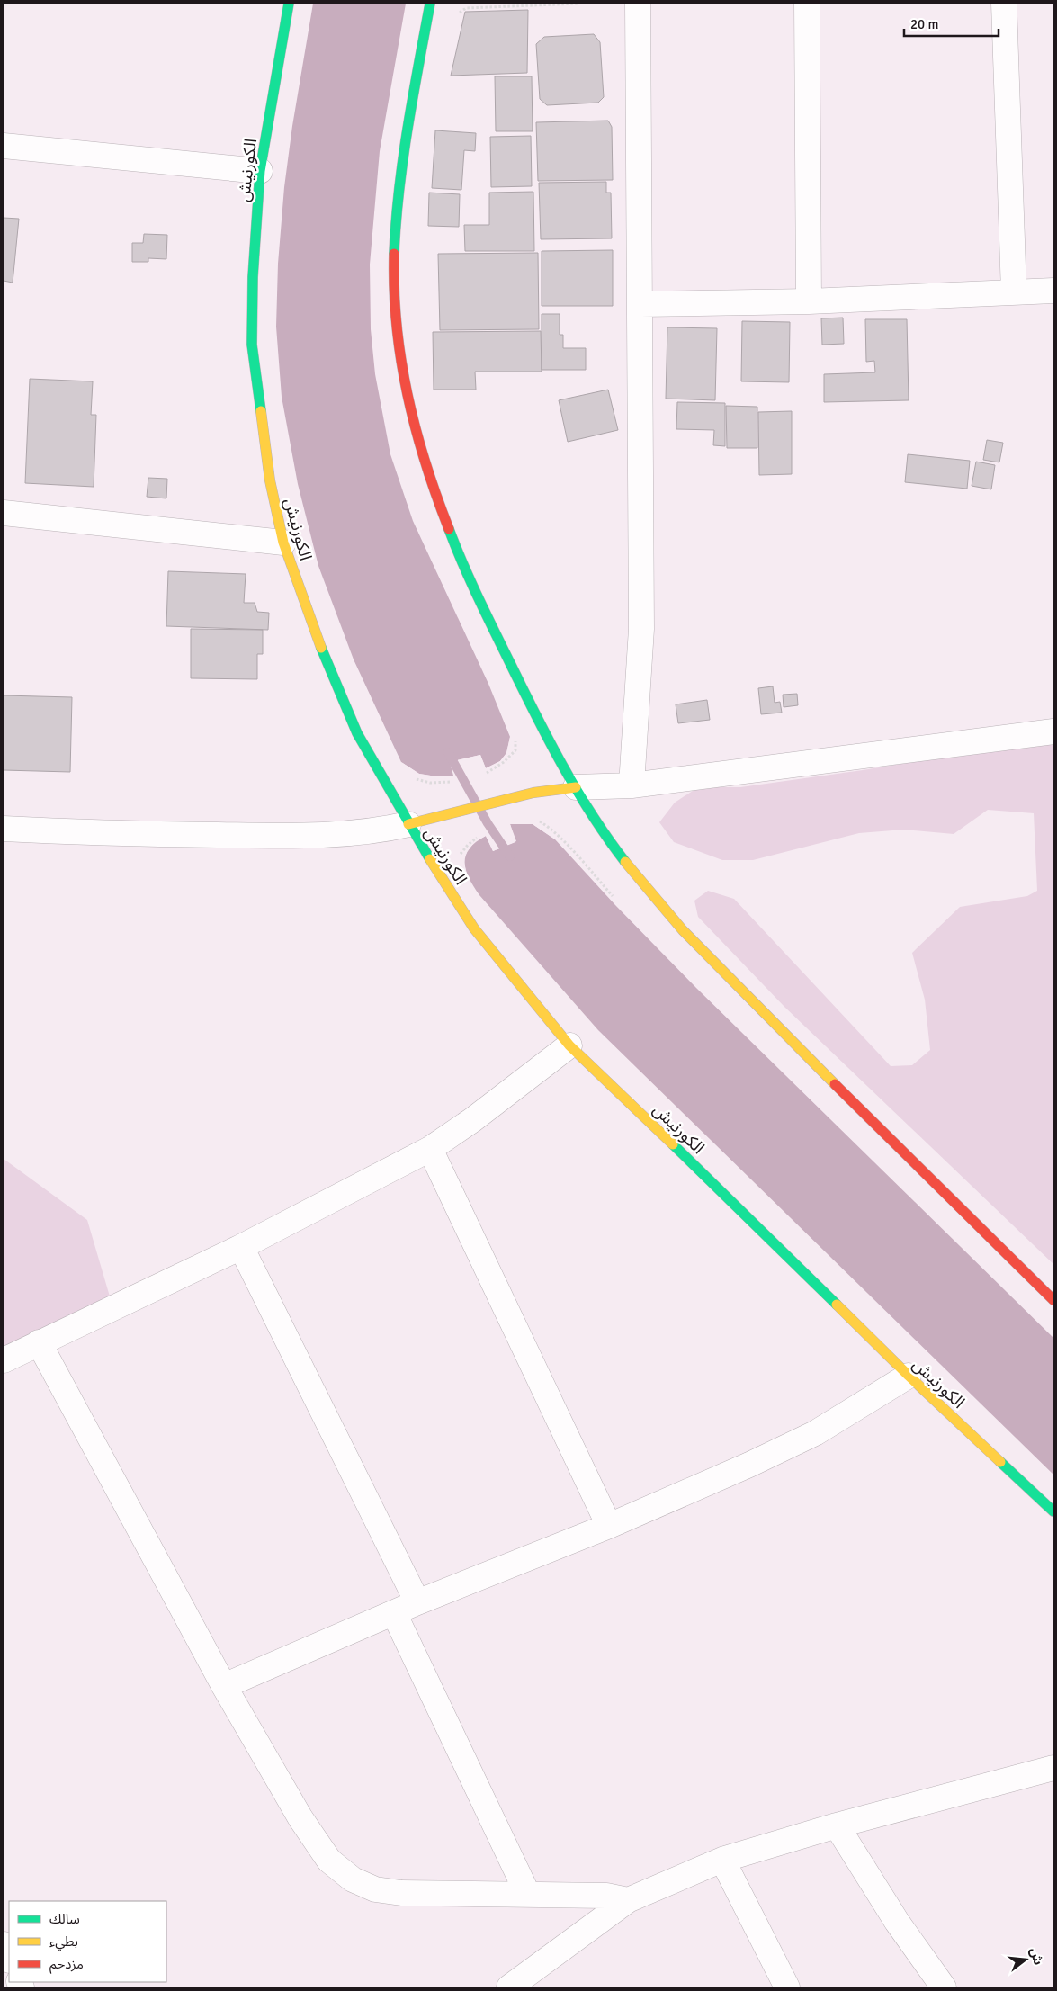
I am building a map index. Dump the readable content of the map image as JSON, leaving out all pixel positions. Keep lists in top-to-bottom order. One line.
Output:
{"streets":{"main road":["الكورنيش"]},"legend":["سالك","بطيء","مزدحم"],"scale_bar":"20 m","north":"right"}
